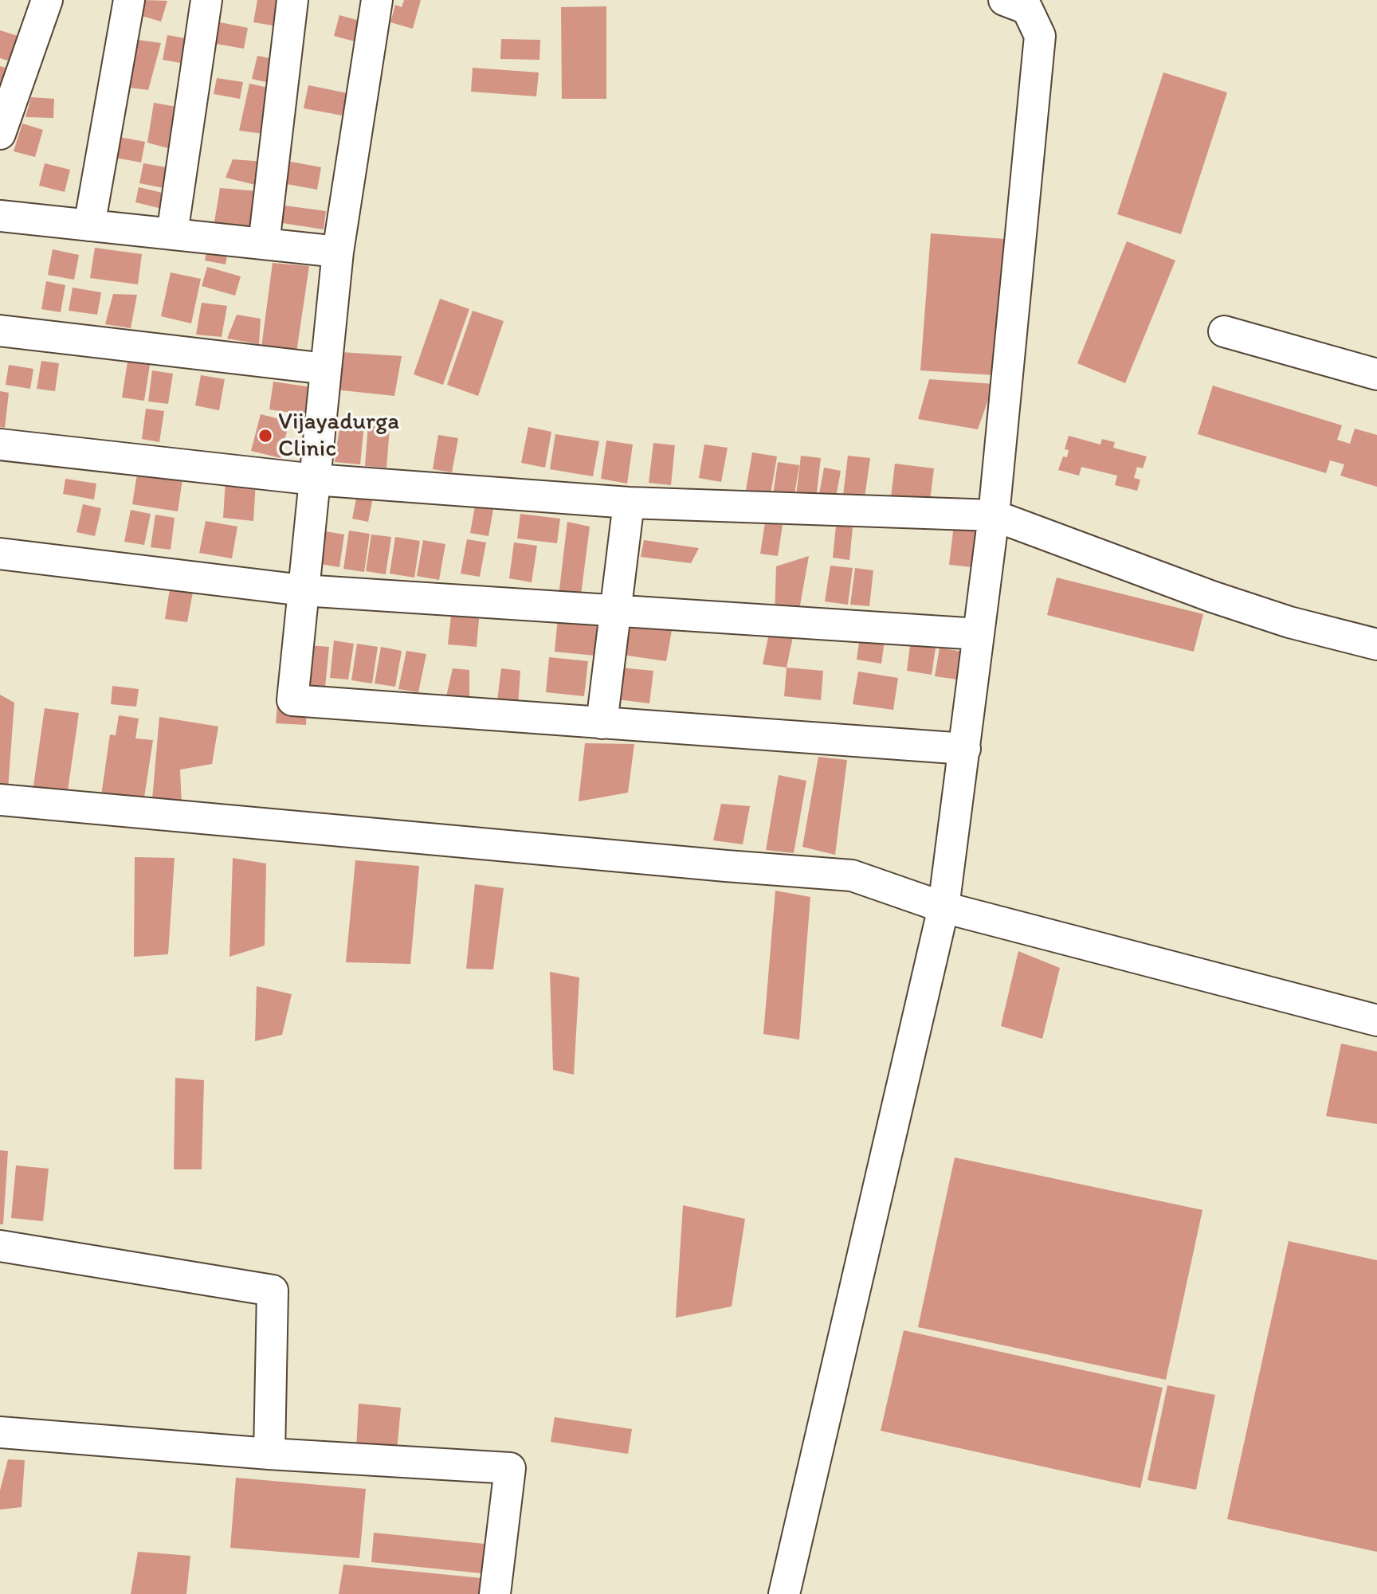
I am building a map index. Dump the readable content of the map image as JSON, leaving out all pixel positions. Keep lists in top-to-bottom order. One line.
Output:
{"places":["Vijayadurga Clinic"]}
